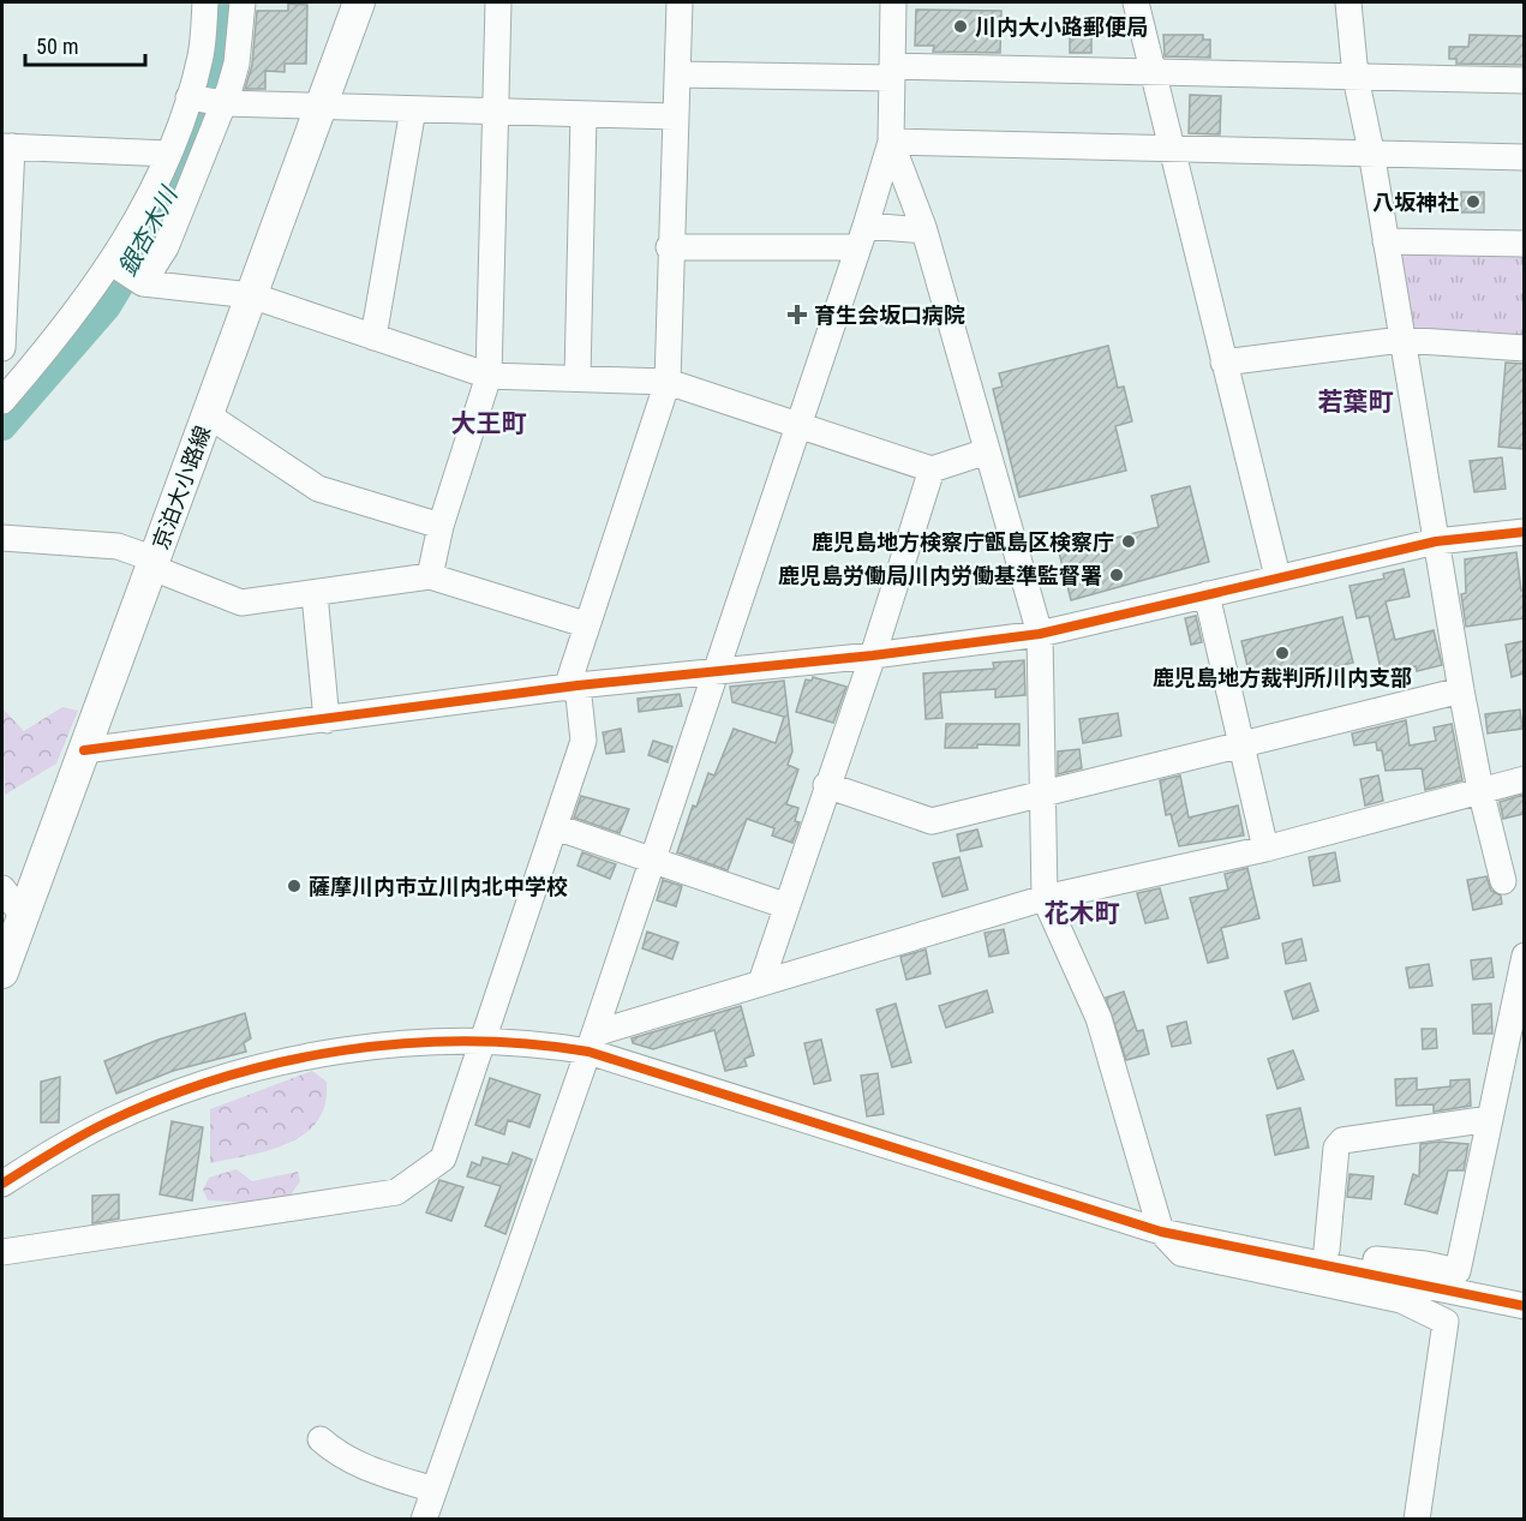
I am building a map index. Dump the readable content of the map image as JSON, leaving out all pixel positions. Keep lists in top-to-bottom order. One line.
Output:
{"streets":{"main road":["京泊大小路線"]},"districts":["若葉町","大王町","花木町"],"water":["銀杏木川"],"places":{"other":["川内大小路郵便局","八坂神社","鹿児島地方検察庁甑島区検察庁","鹿児島労働局川内労働基準監督署","鹿児島地方裁判所川内支部","薩摩川内市立川内北中学校"],"health":["育生会坂口病院"]},"scale_bar":"50 m"}
